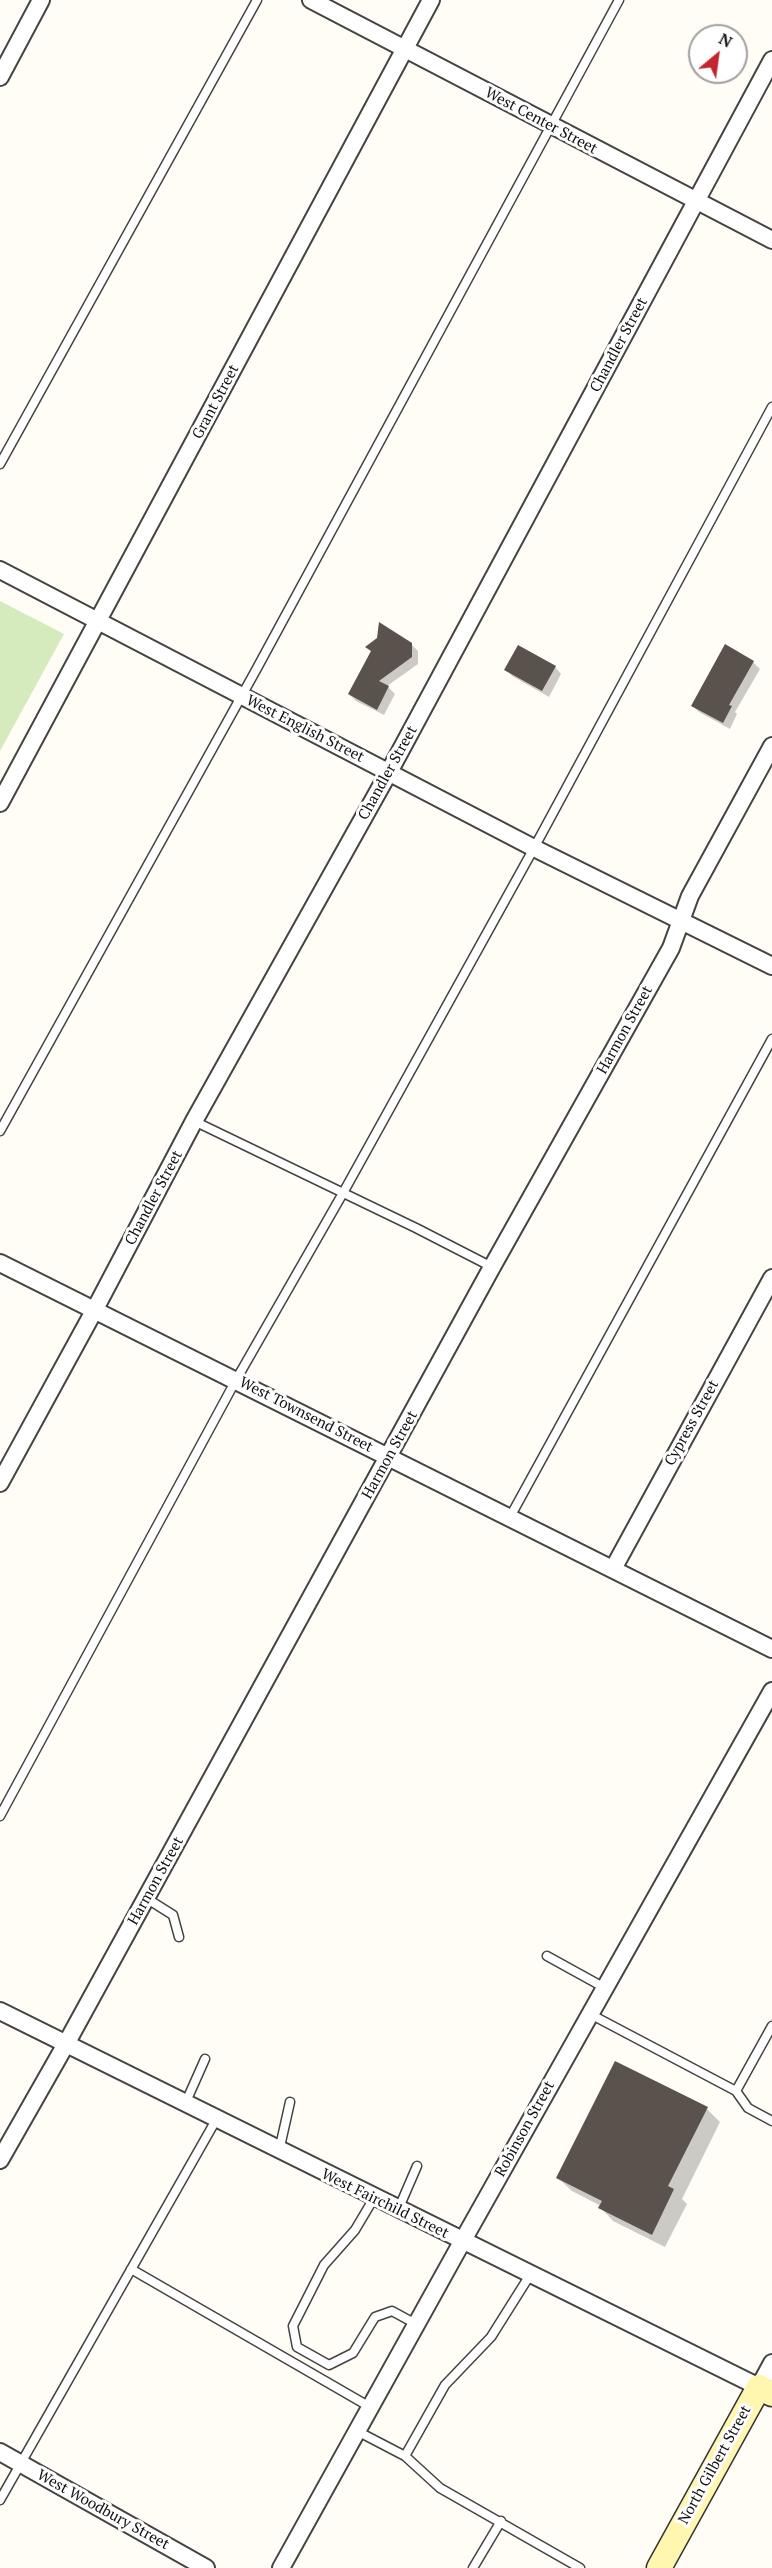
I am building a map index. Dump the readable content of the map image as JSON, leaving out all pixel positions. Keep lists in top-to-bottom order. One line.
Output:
{"streets":{"main road":["North Gilbert Street"],"street":["West Center Street","Chandler Street","Grant Street","West English Street","Harmon Street","West Townsend Street","Cypress Street","Robinson Street","West Fairchild Street","West Woodbury Street"]},"crossings":[["West Center Street","Chandler Street"],["West Center Street","Grant Street"],["Chandler Street","West English Street"],["Chandler Street","West Townsend Street"],["Grant Street","West English Street"],["West English Street","Harmon Street"],["Harmon Street","West Townsend Street"],["Harmon Street","West Fairchild Street"],["West Townsend Street","Cypress Street"],["Robinson Street","West Fairchild Street"],["West Fairchild Street","North Gilbert Street"]],"north":"top right"}
